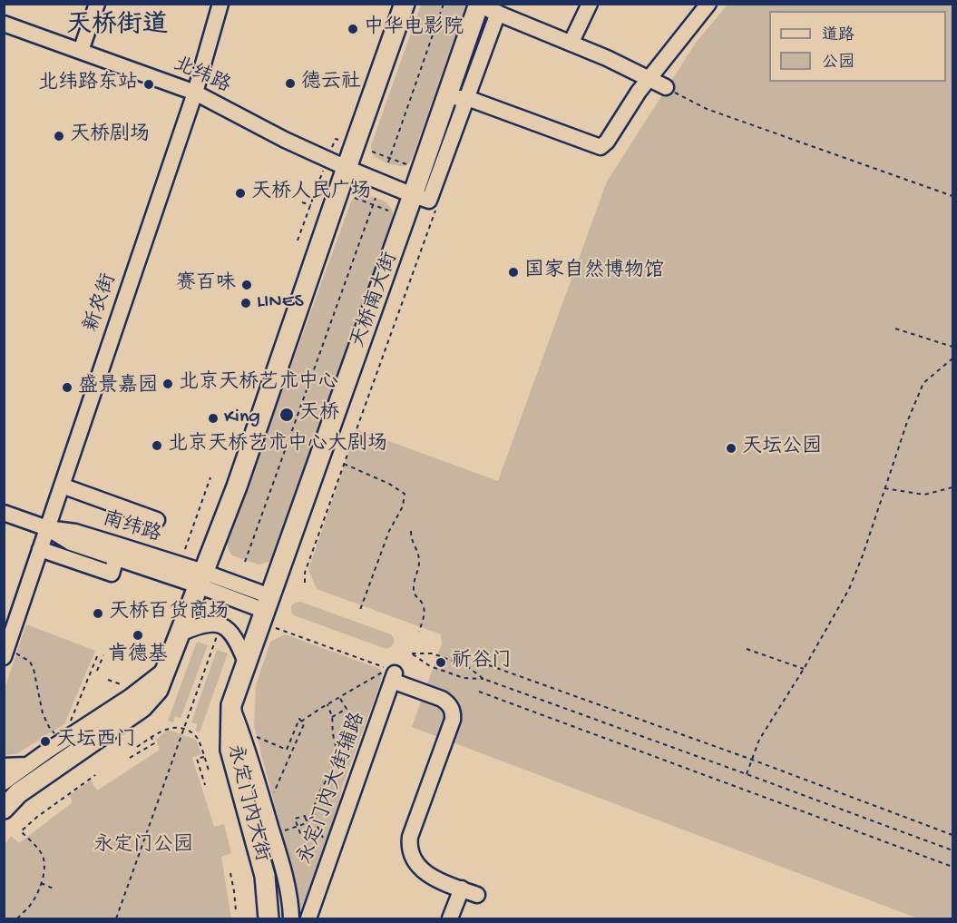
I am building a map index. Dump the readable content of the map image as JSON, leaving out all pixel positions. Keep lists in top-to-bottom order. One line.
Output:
{"streets":{"main road":["天桥南大街","永定门内大街"],"street":["北纬路","新农街","南纬路","永定门内大街辅路"]},"crossings":[["北纬路","天桥南大街"],["北纬路","新农街"],["天桥南大街","南纬路"],["天桥南大街","永定门内大街"],["新农街","南纬路"],["南纬路","永定门内大街"]],"districts":["天桥街道"],"parks":["永定门公园"],"places":["中华电影院","德云社","北纬路东站","天桥剧场","天桥人民广场","国家自然博物馆","赛百味","LINES","北京天桥艺术中心","盛景嘉园","天桥","King","北京天桥艺术中心大剧场","天坛公园","天桥百货商场","肯德基","祈谷门","天坛西门"],"legend":["道路","公园"]}
